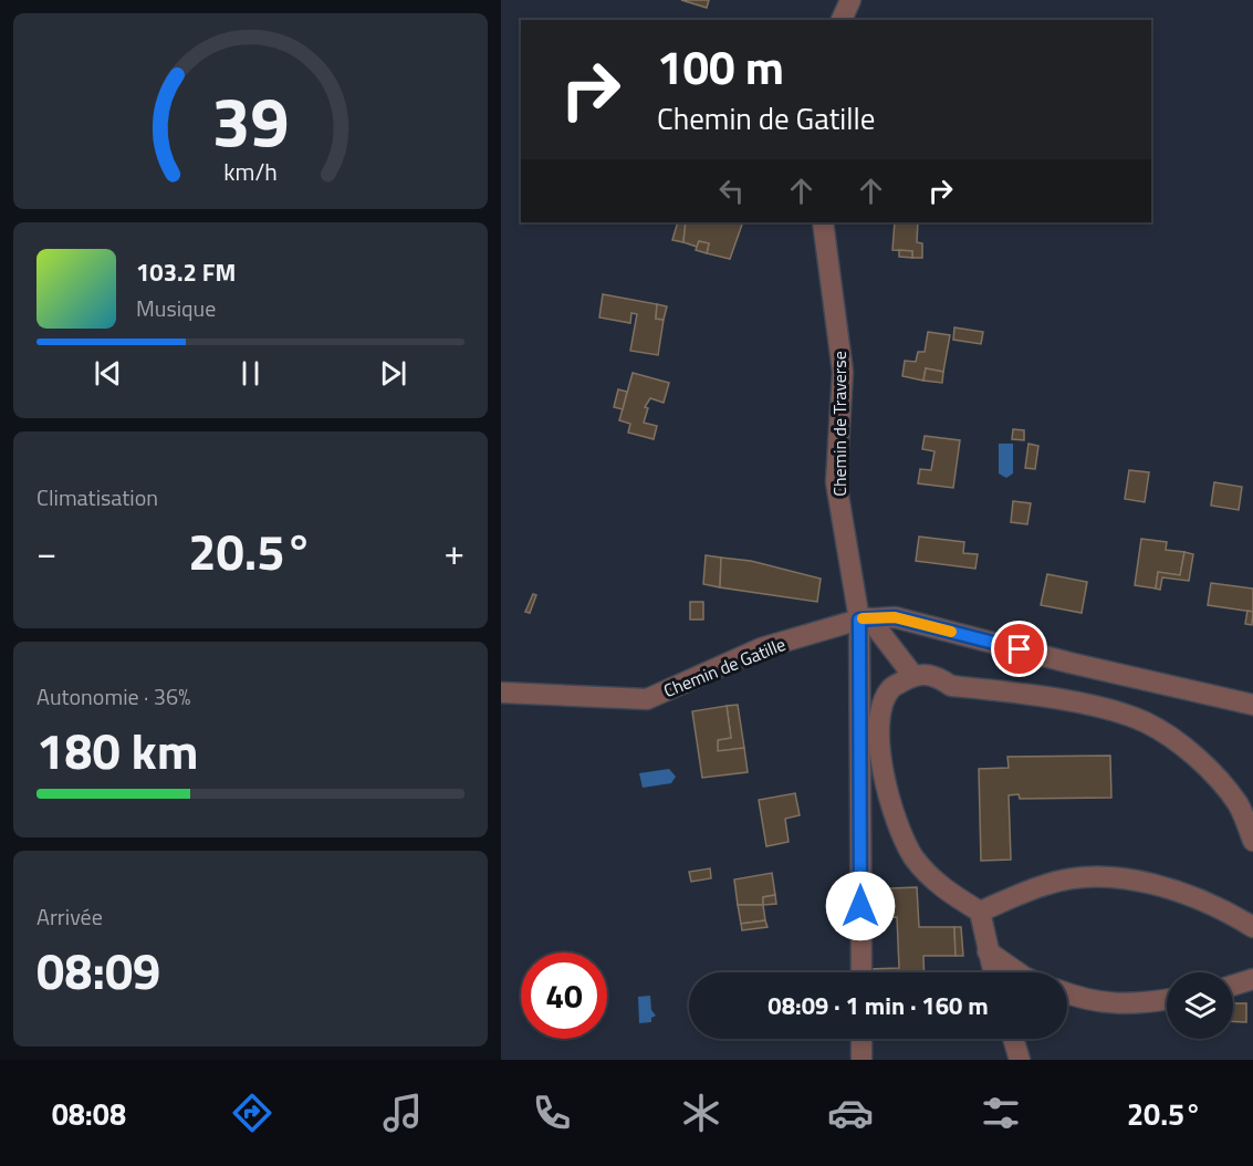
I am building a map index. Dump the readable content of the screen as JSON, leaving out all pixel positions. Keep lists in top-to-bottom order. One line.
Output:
{"streets":{"street":["Chemin de Traverse","Chemin de Gatille"]},"crossings":[["Chemin de Traverse","Chemin de Gatille"]],"page":{"turn":["100 m","Chemin de Gatille"],"song":["103.2 FM","Musique"],"tile":["Climatisation",["Autonomie · 36%","180 km"],["Arrivée","08:09"]],"heat":["−","20.5°","+"],"limit":"40","trip":"08:09 · 1 min · 160 m","tabs":["08:08","20.5°"],"gauge":["39","km/h"]}}
